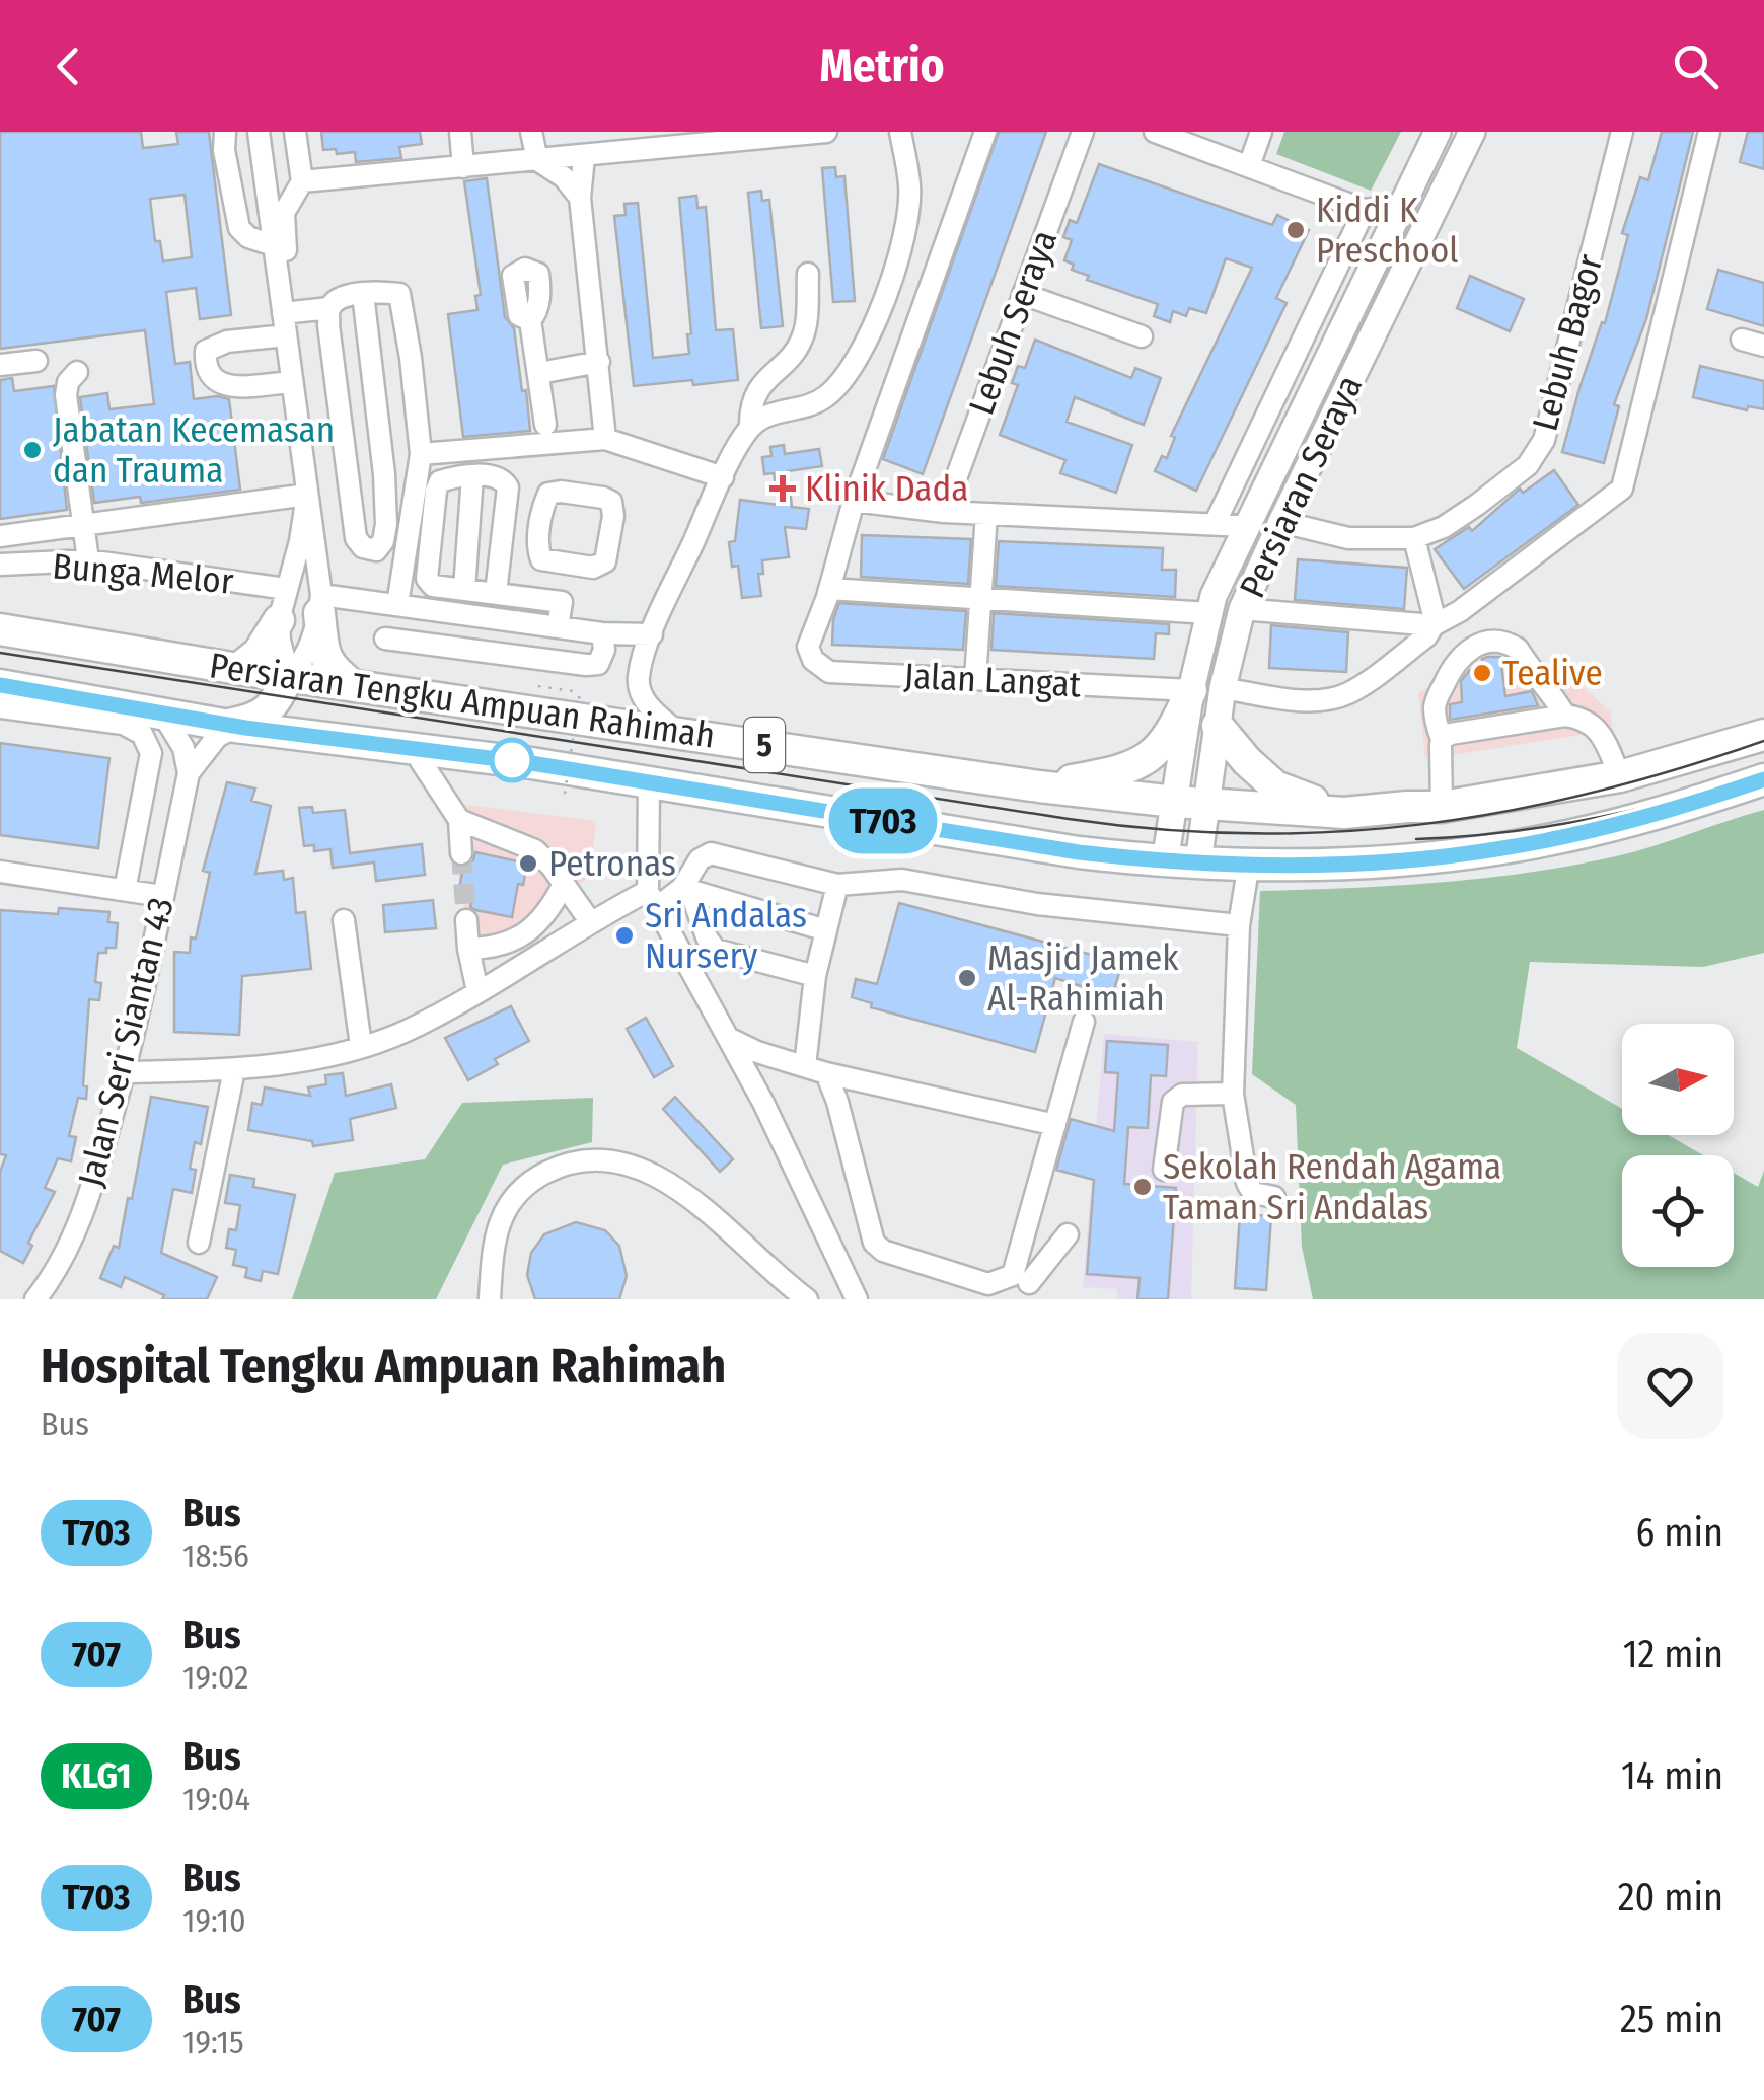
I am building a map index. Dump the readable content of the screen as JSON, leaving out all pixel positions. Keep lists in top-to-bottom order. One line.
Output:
{"streets":{"highway":["Persiaran Tengku Ampuan Rahimah","5"],"main road":["Persiaran Seraya"],"street":["Lebuh Seraya","Lebuh Bagor","Bunga Melor","Jalan Langat","Jalan Seri Siantan 43"]},"crossings":[["Lebuh Bagor","Persiaran Seraya"],["Persiaran Seraya","Jalan Langat"],["Persiaran Seraya","Persiaran Tengku Ampuan Rahimah"]],"places":{"other":["Kiddi K Preschool","Jabatan Kecemasan dan Trauma","Tealive","Petronas","Sri Andalas Nursery","Masjid Jamek Al-Rahimiah","Sekolah Rendah Agama Taman Sri Andalas"],"health":["Klinik Dada"]},"lines":["bus line T703"],"north":"right","page":{"header":"Metrio","on_map":"T703","heading":["Hospital Tengku Ampuan Rahimah","Bus"],"list":[{"mark":"T703","name":"Bus","note":"18:56","value":"6 min"},{"mark":"707","name":"Bus","note":"19:02","value":"12 min"},{"mark":"KLG1","name":"Bus","note":"19:04","value":"14 min"},{"mark":"T703","name":"Bus","note":"19:10","value":"20 min"},{"mark":"707","name":"Bus","note":"19:15","value":"25 min"}]}}
